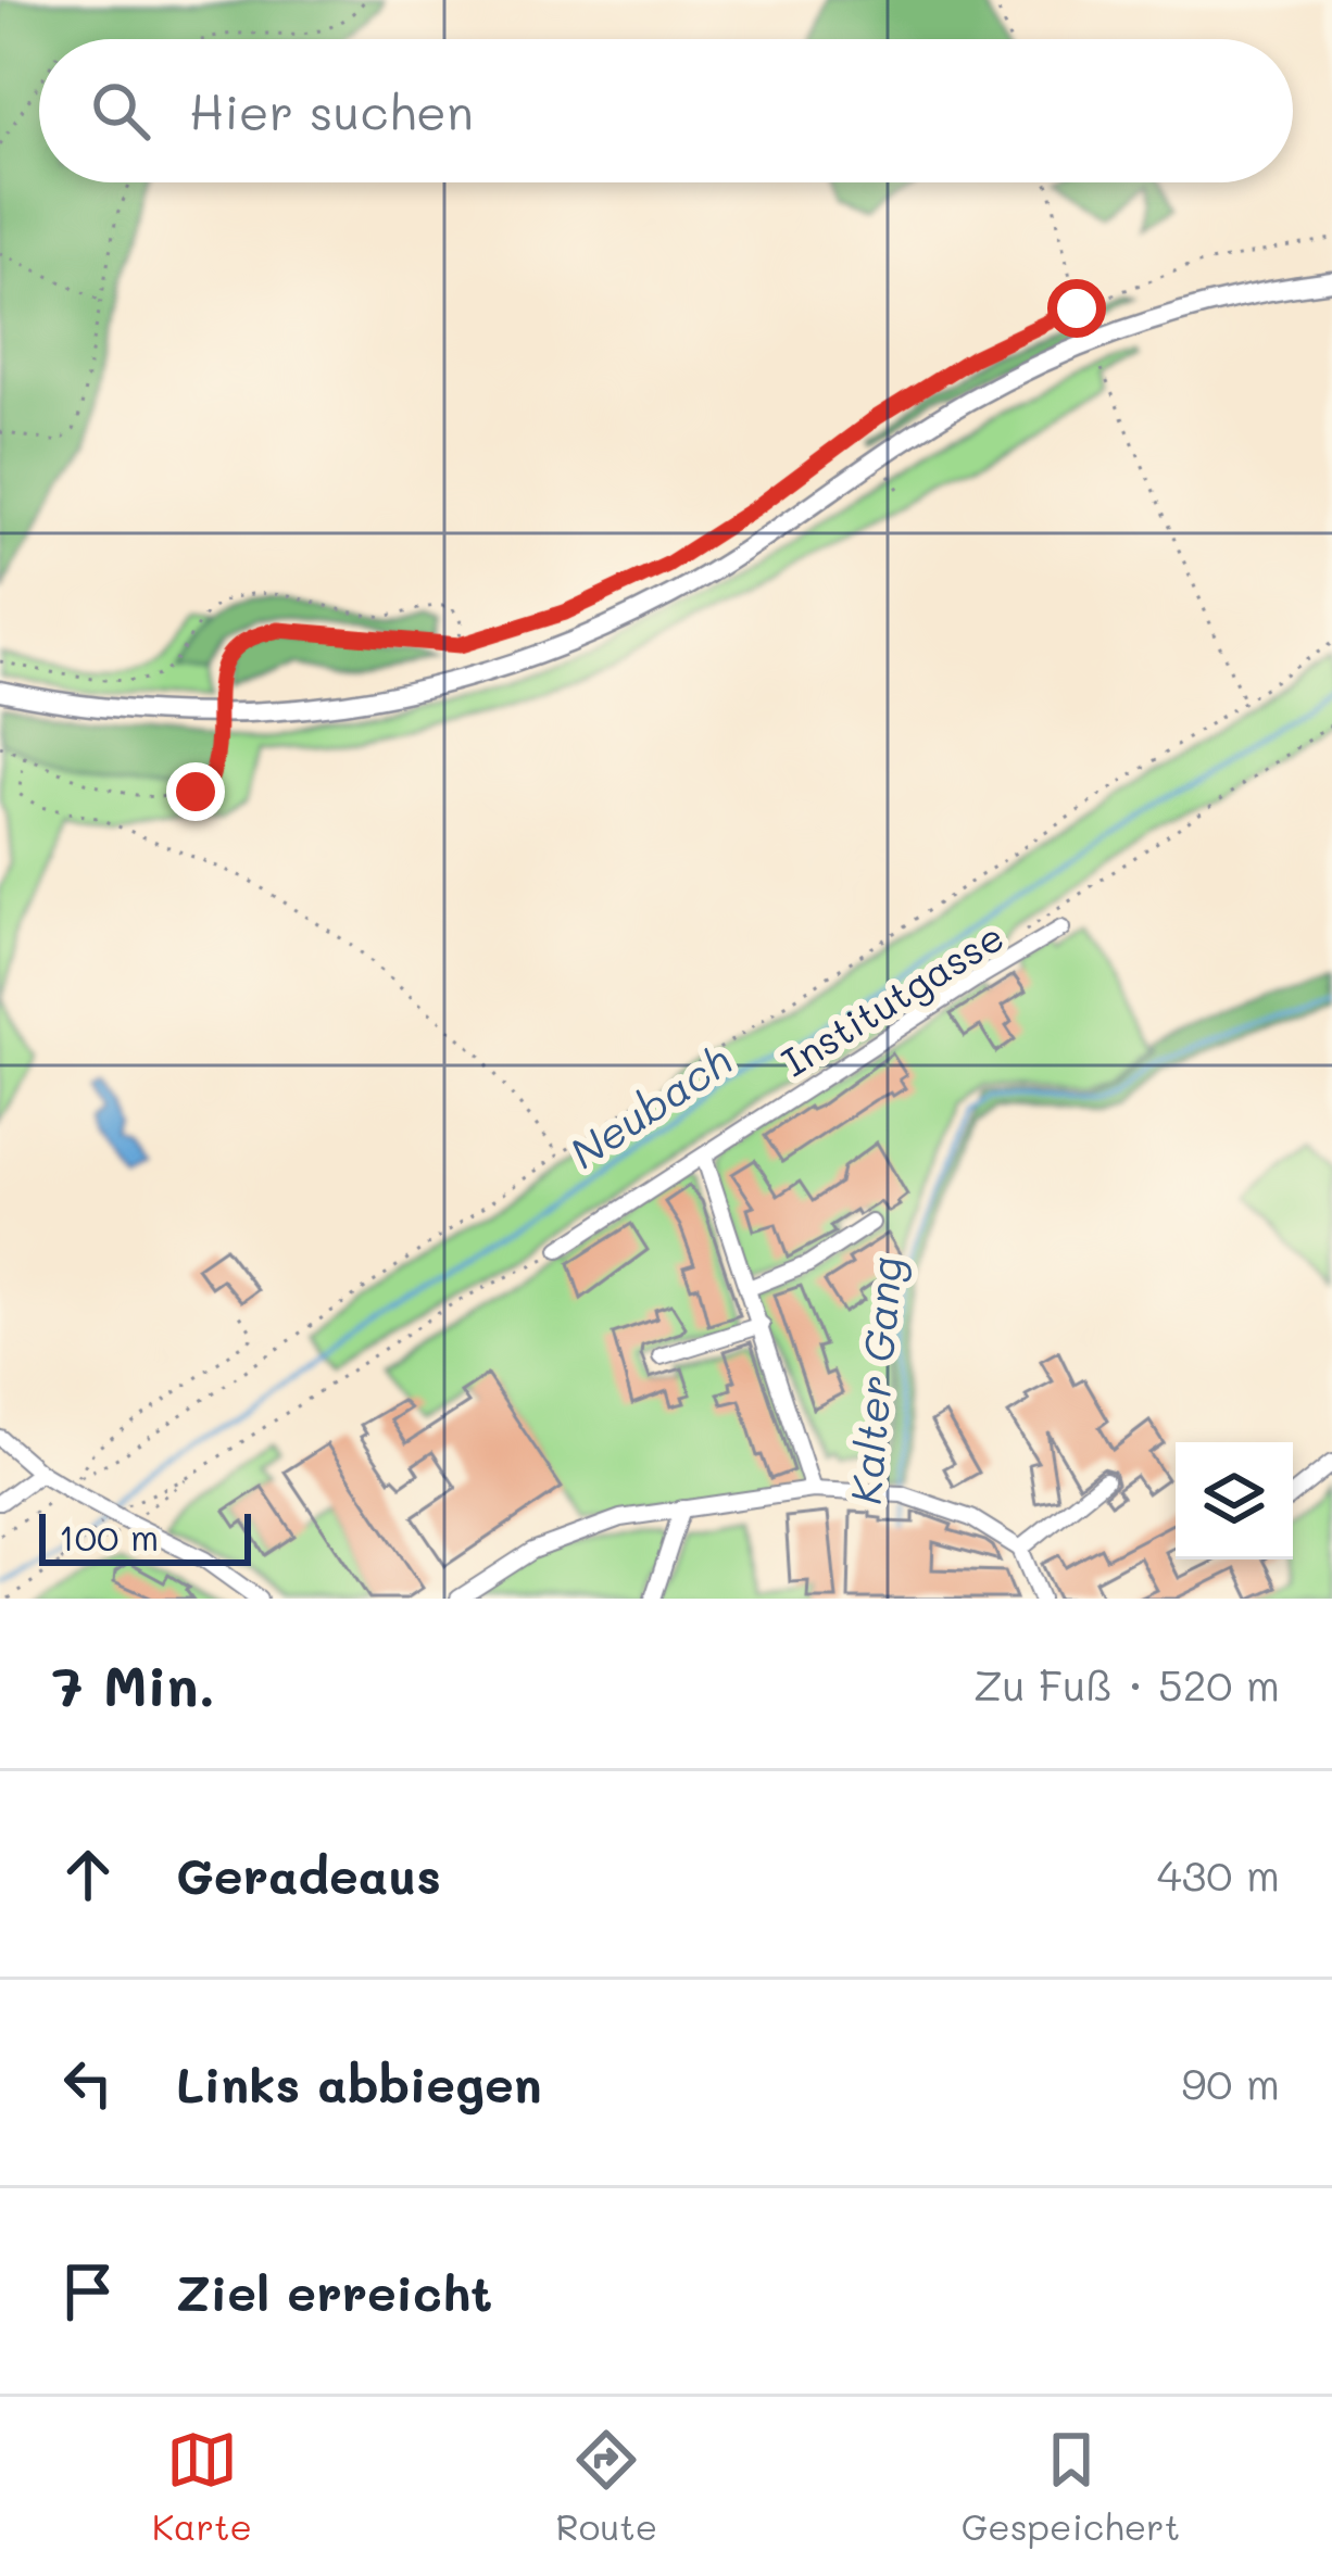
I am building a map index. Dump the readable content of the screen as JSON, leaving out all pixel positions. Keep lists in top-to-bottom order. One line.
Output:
{"streets":{"street":["Institutgasse"]},"water":["Neubach","Kalter Gang"],"scale_bar":"100 m","page":{"search":"Hier suchen","scale":"100 m","heading":["7 Min.","Zu Fuß · 520 m"],"list":[["Geradeaus","430 m"],["Links abbiegen","90 m"],"Ziel erreicht"],"nav":["Karte","Route","Gespeichert"]}}
